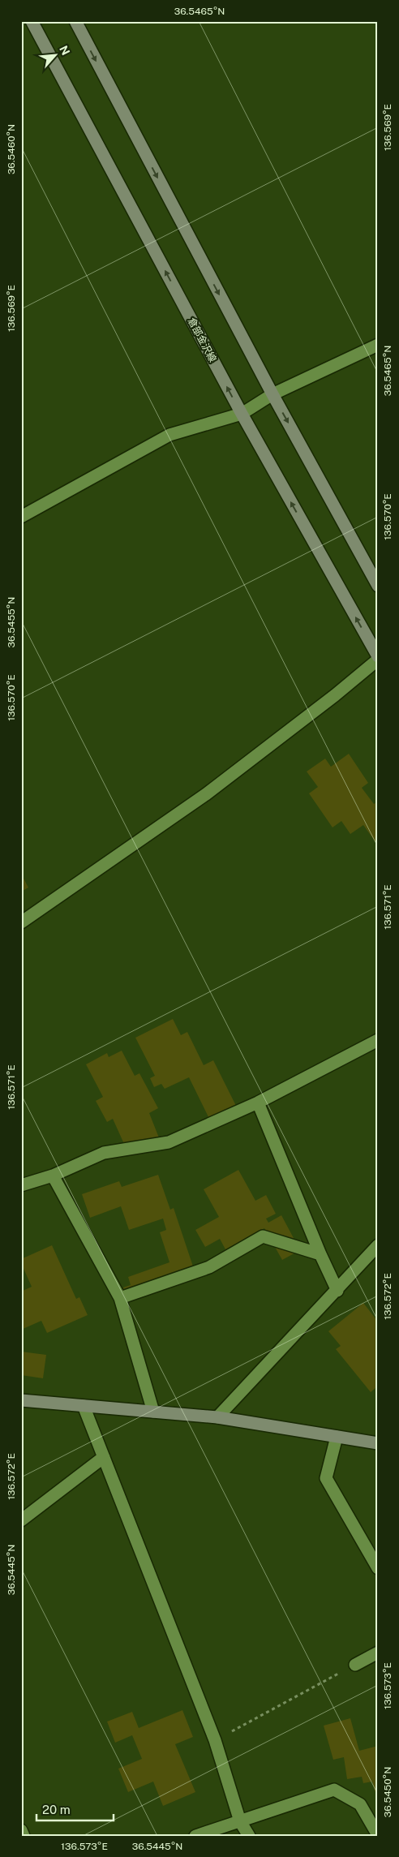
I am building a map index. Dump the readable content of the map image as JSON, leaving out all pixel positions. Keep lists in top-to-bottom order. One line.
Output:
{"streets":{"main road":["倉部金沢線"]},"scale_bar":"20 m","north":"top right","coordinates":["36.5465°N","136.569°E","36.5460°N","136.570°E","36.5455°N","136.571°E","136.572°E","36.5445°N","136.573°E","36.5450°N"]}
